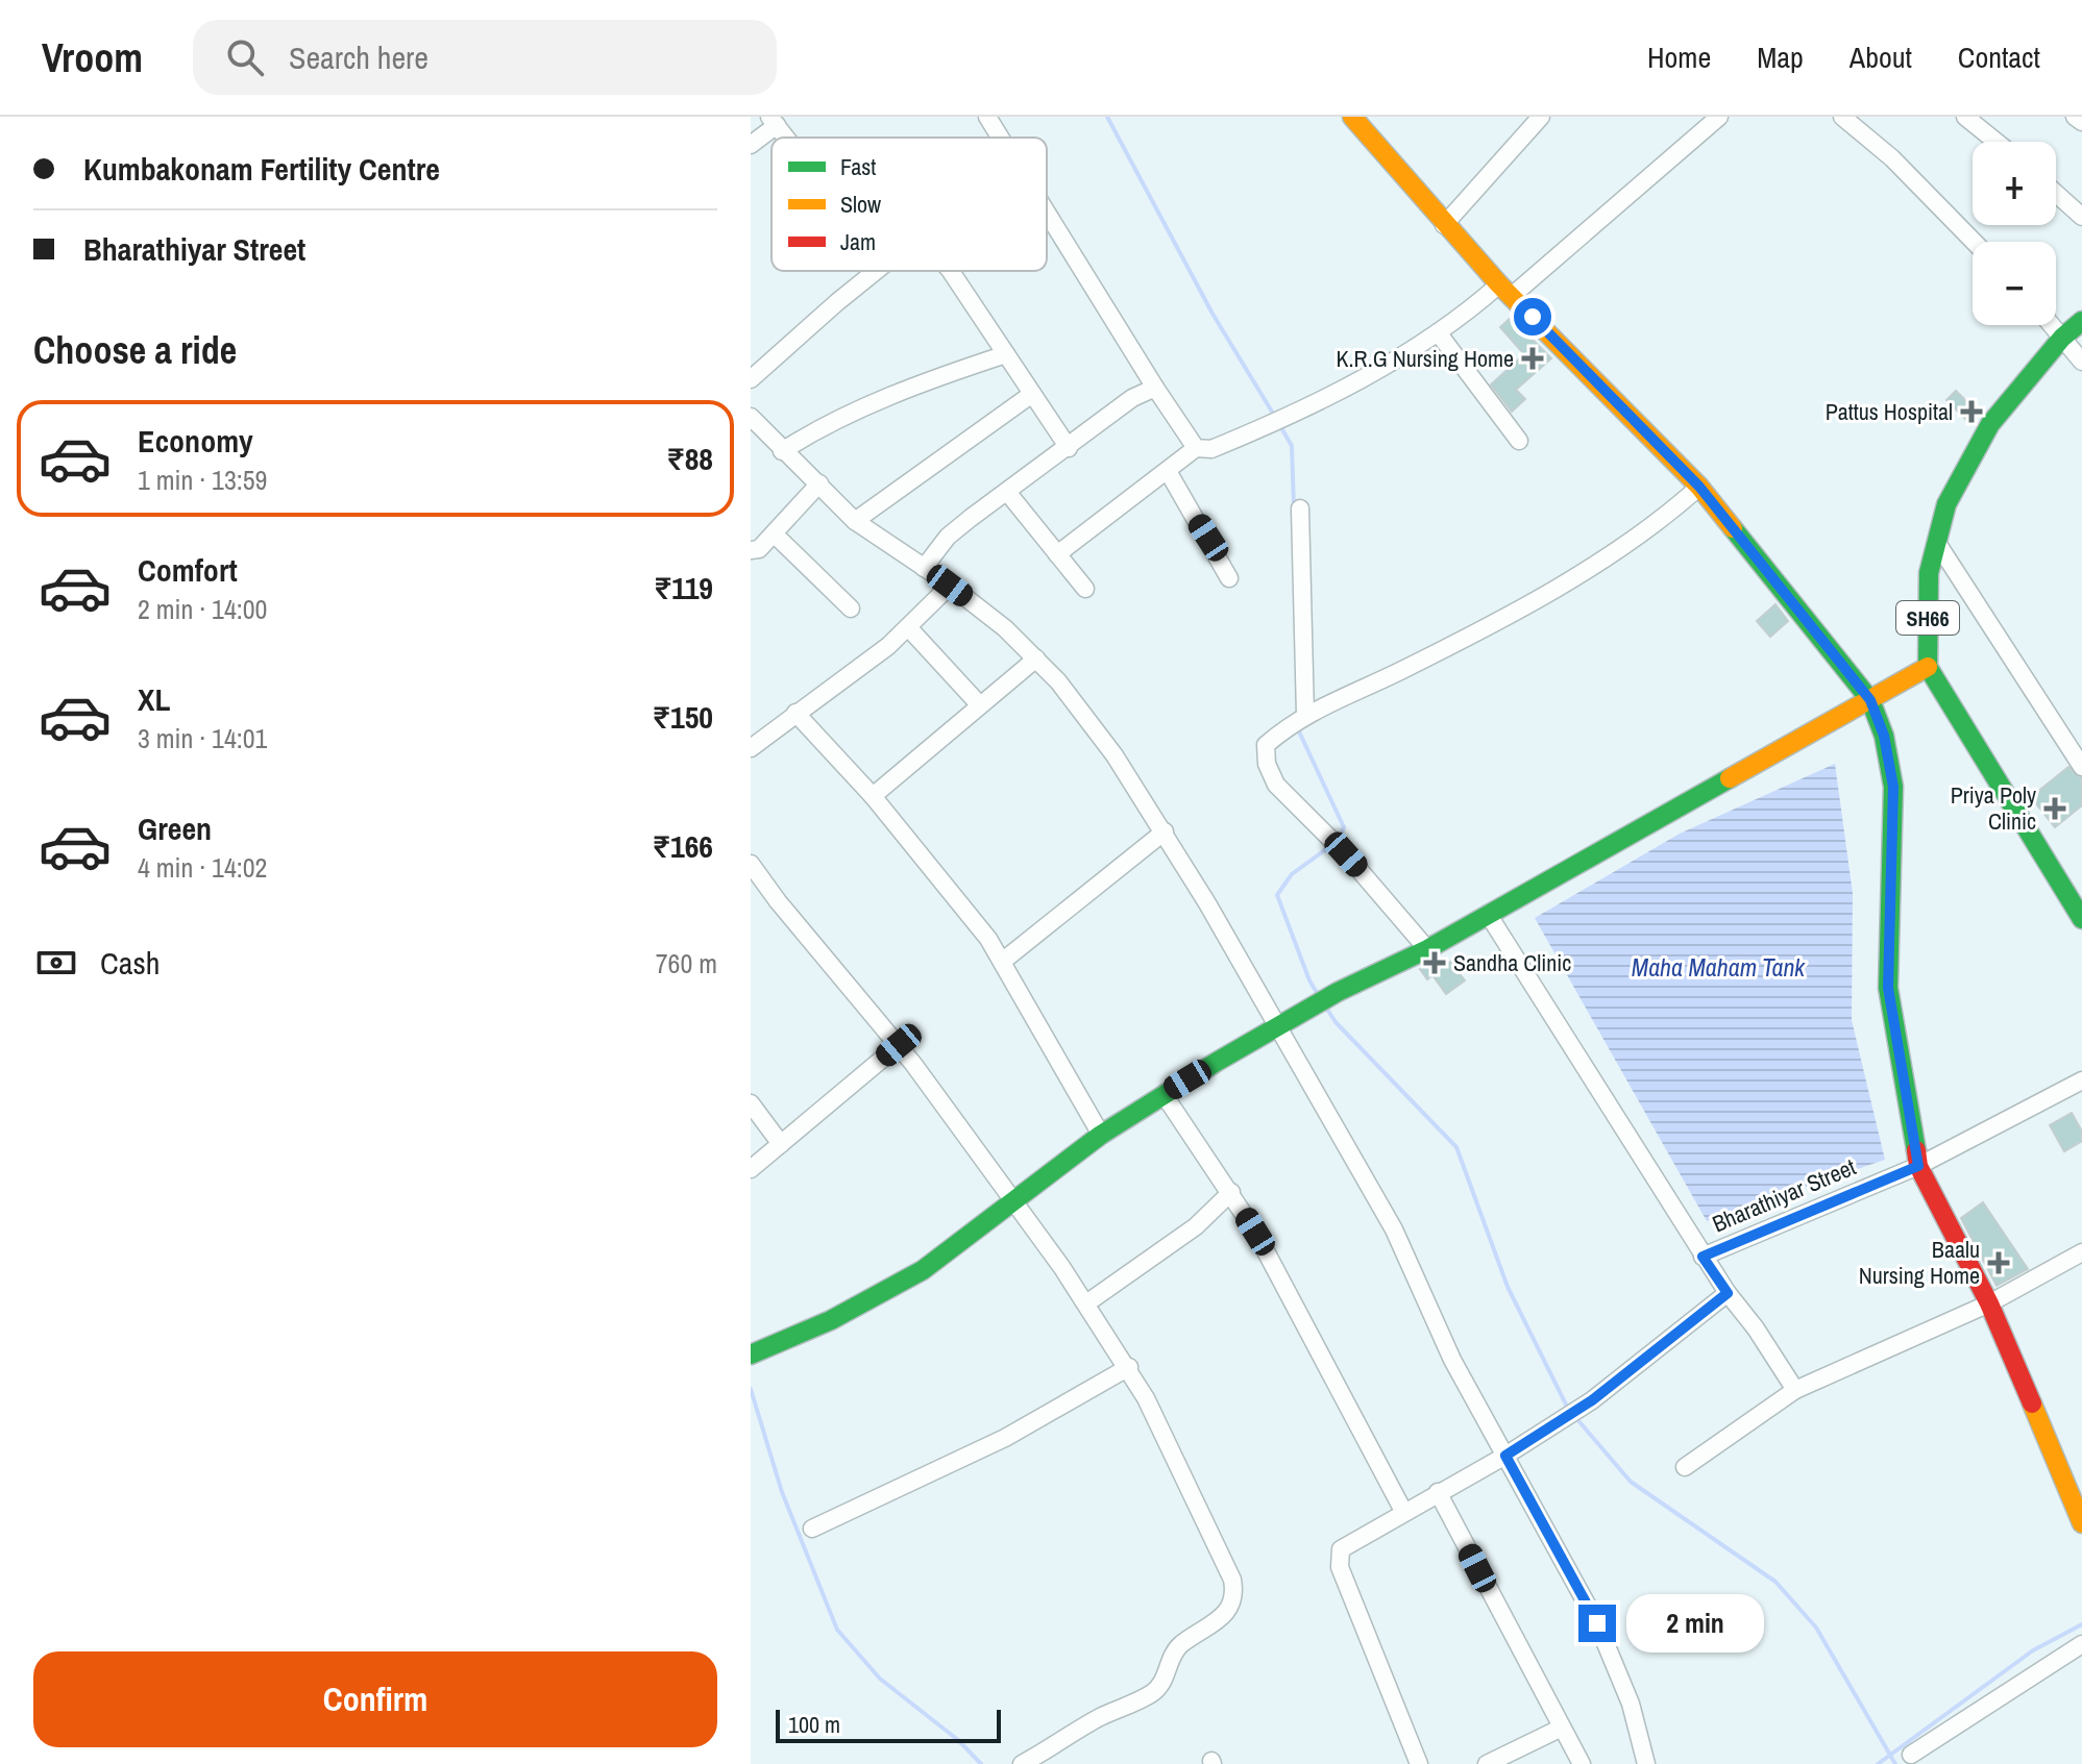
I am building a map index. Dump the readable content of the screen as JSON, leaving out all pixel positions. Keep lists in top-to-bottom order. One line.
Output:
{"streets":{"street":["SH66","Bharathiyar Street"]},"water":["Maha Maham Tank"],"places":{"health":["K.R.G Nursing Home","Pattus Hospital","Priya Poly Clinic","Sandha Clinic","Baalu Nursing Home"]},"legend":["Fast","Slow","Jam"],"scale_bar":"100 m","page":{"header":"Vroom","search":"Search here","nav":["Home","Map","About","Contact"],"banner":["Kumbakonam Fertility Centre","Bharathiyar Street"],"map_buttons":["+","−"],"heading":"Choose a ride","list":[{"name":"Economy","note":"1 min · 13:59","value":"₹88"},{"name":"Comfort","note":"2 min · 14:00","value":"₹119"},{"name":"XL","note":"3 min · 14:01","value":"₹150"},{"name":"Green","note":"4 min · 14:02","value":"₹166"}],"pay":["Cash","760 m"],"bubble":"2 min","buttons":"Confirm","scale":"100 m"}}
